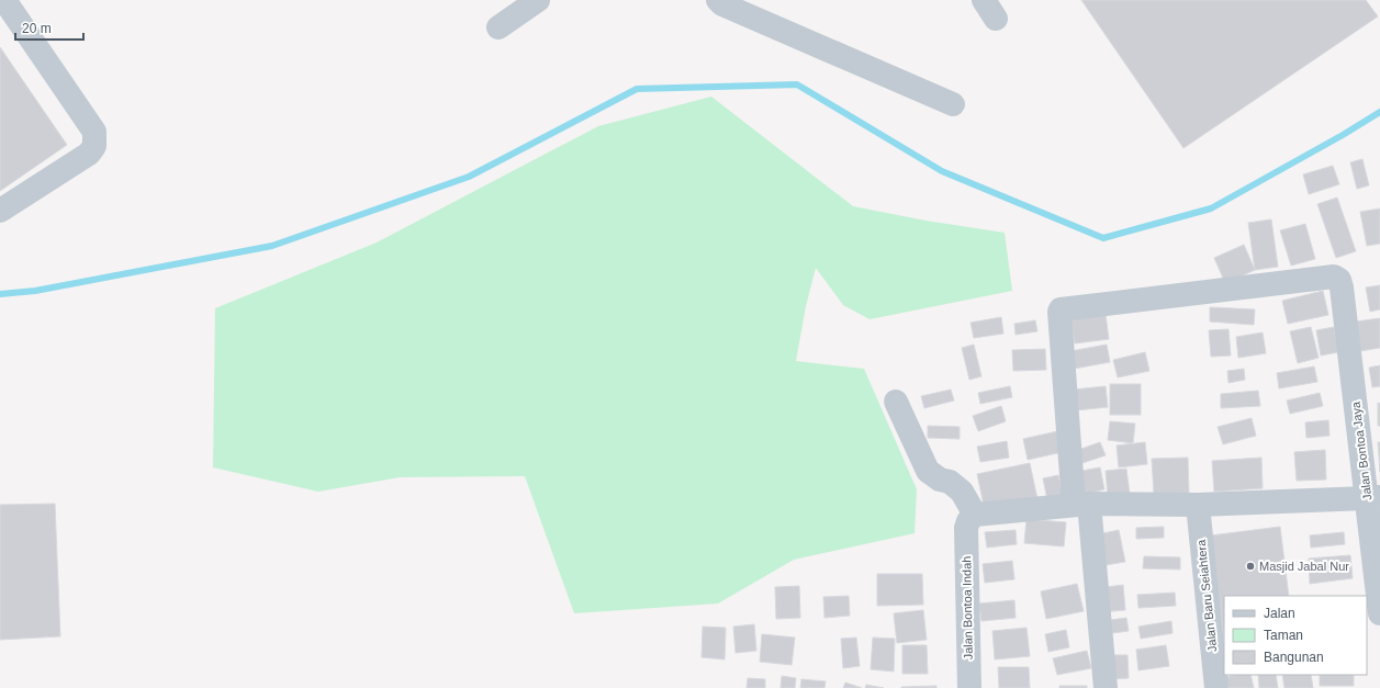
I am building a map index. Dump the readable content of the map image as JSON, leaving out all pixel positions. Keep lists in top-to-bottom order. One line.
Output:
{"streets":{"street":["Jalan Bontoa Jaya","Jalan Baru Seiahtera","Jalan Bontoa Indah"]},"places":["Masjid Jabal Nur"],"legend":["Jalan","Taman","Bangunan"],"scale_bar":"20 m"}
